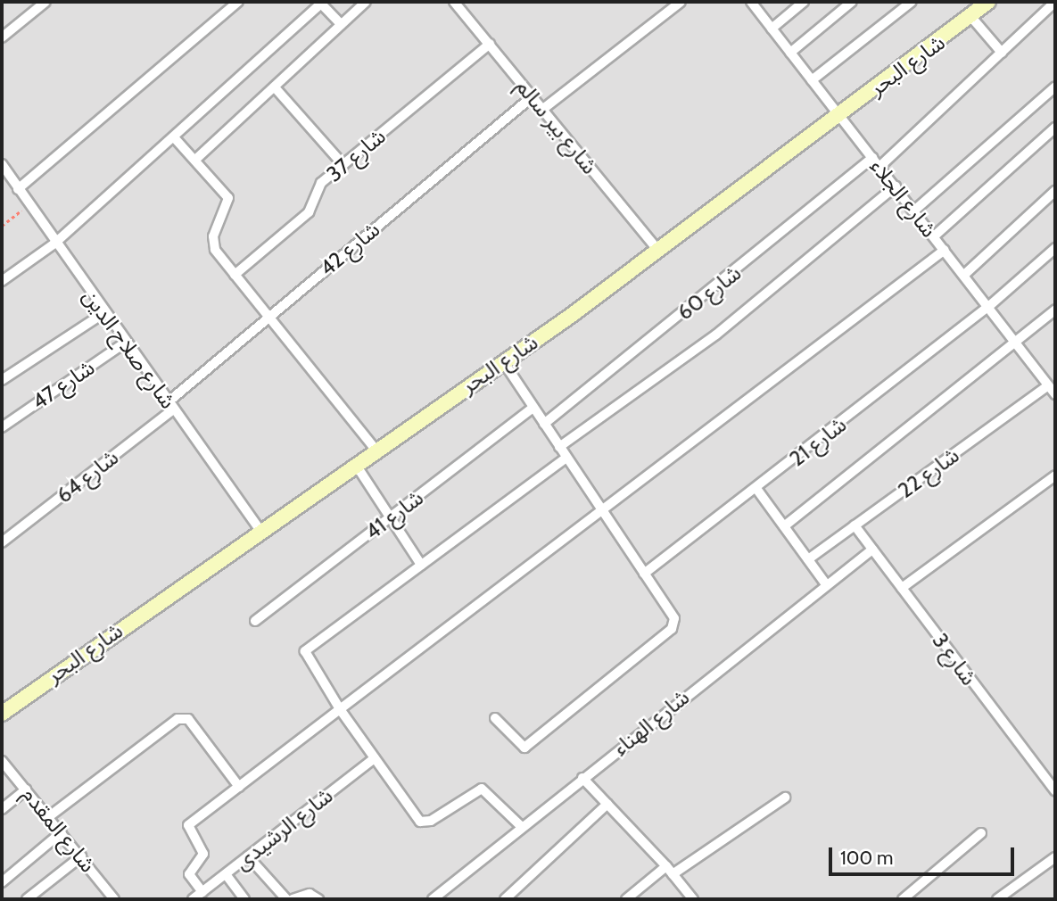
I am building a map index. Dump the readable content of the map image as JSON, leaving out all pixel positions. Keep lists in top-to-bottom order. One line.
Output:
{"streets":{"street":["شارع البحر","شارع بير سالم","شارع 37","شارع الجلاء","شارع 42","شارع 60","شارع صلاح الدين","شارع 47","شارع 21","شارع 22","شارع 64","شارع 41","شارع 3","شارع الهناء","شارع الرشيدى","شارع المقدم"]},"crossings":[["شارع البحر","شارع بير سالم"],["شارع البحر","شارع الجلاء"],["شارع البحر","شارع صلاح الدين"],["شارع بير سالم","شارع 37"],["شارع بير سالم","شارع 42"],["شارع الجلاء","شارع 60"],["شارع الجلاء","شارع 21"],["شارع الجلاء","شارع 22"],["شارع 42","شارع صلاح الدين"],["شارع 42","شارع 64"],["شارع صلاح الدين","شارع 47"],["شارع صلاح الدين","شارع 64"],["شارع 22","شارع 3"],["شارع 3","شارع الهناء"]],"scale_bar":"100 m"}
